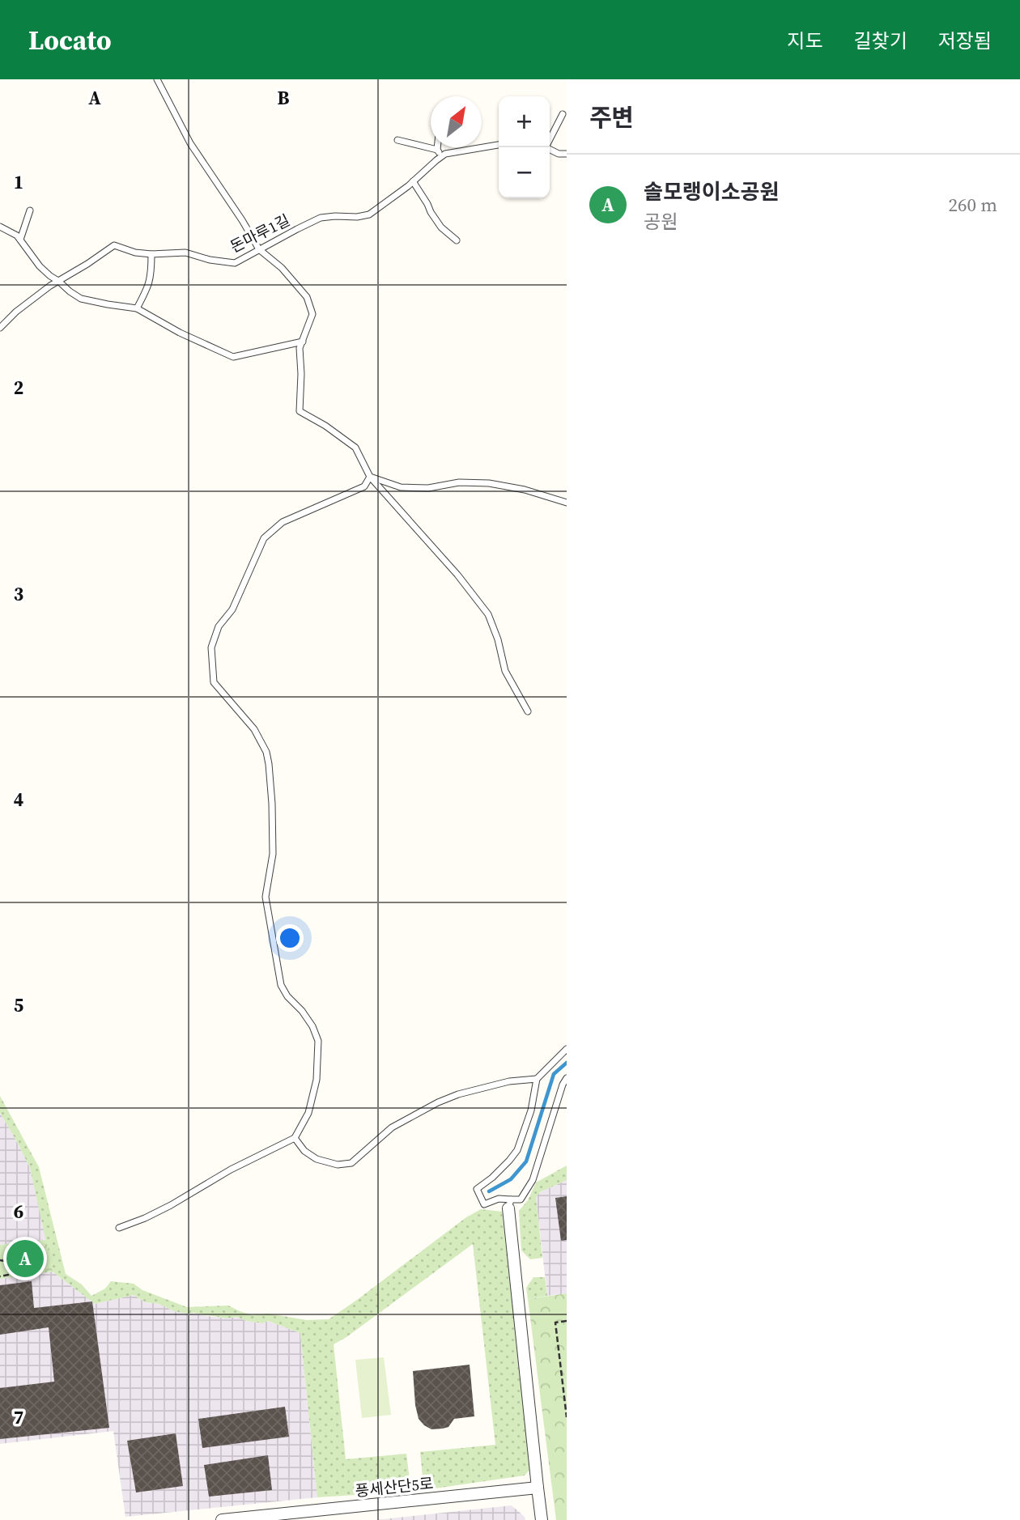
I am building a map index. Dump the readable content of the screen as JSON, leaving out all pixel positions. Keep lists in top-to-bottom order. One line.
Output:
{"streets":{"street":["풍세산단5로"],"lane":["돈마루1길"]},"north":"top right","page":{"header":"Locato","nav":["지도","길찾기","저장됨"],"heading":"주변","map_buttons":["+","−"],"list":[{"mark":"A","name":"솔모랭이소공원","note":"공원","value":"260 m"}],"pins":"A"},"grid":{"columns":["A","B"],"rows":["1","2","3","4","5","6","7"]}}
